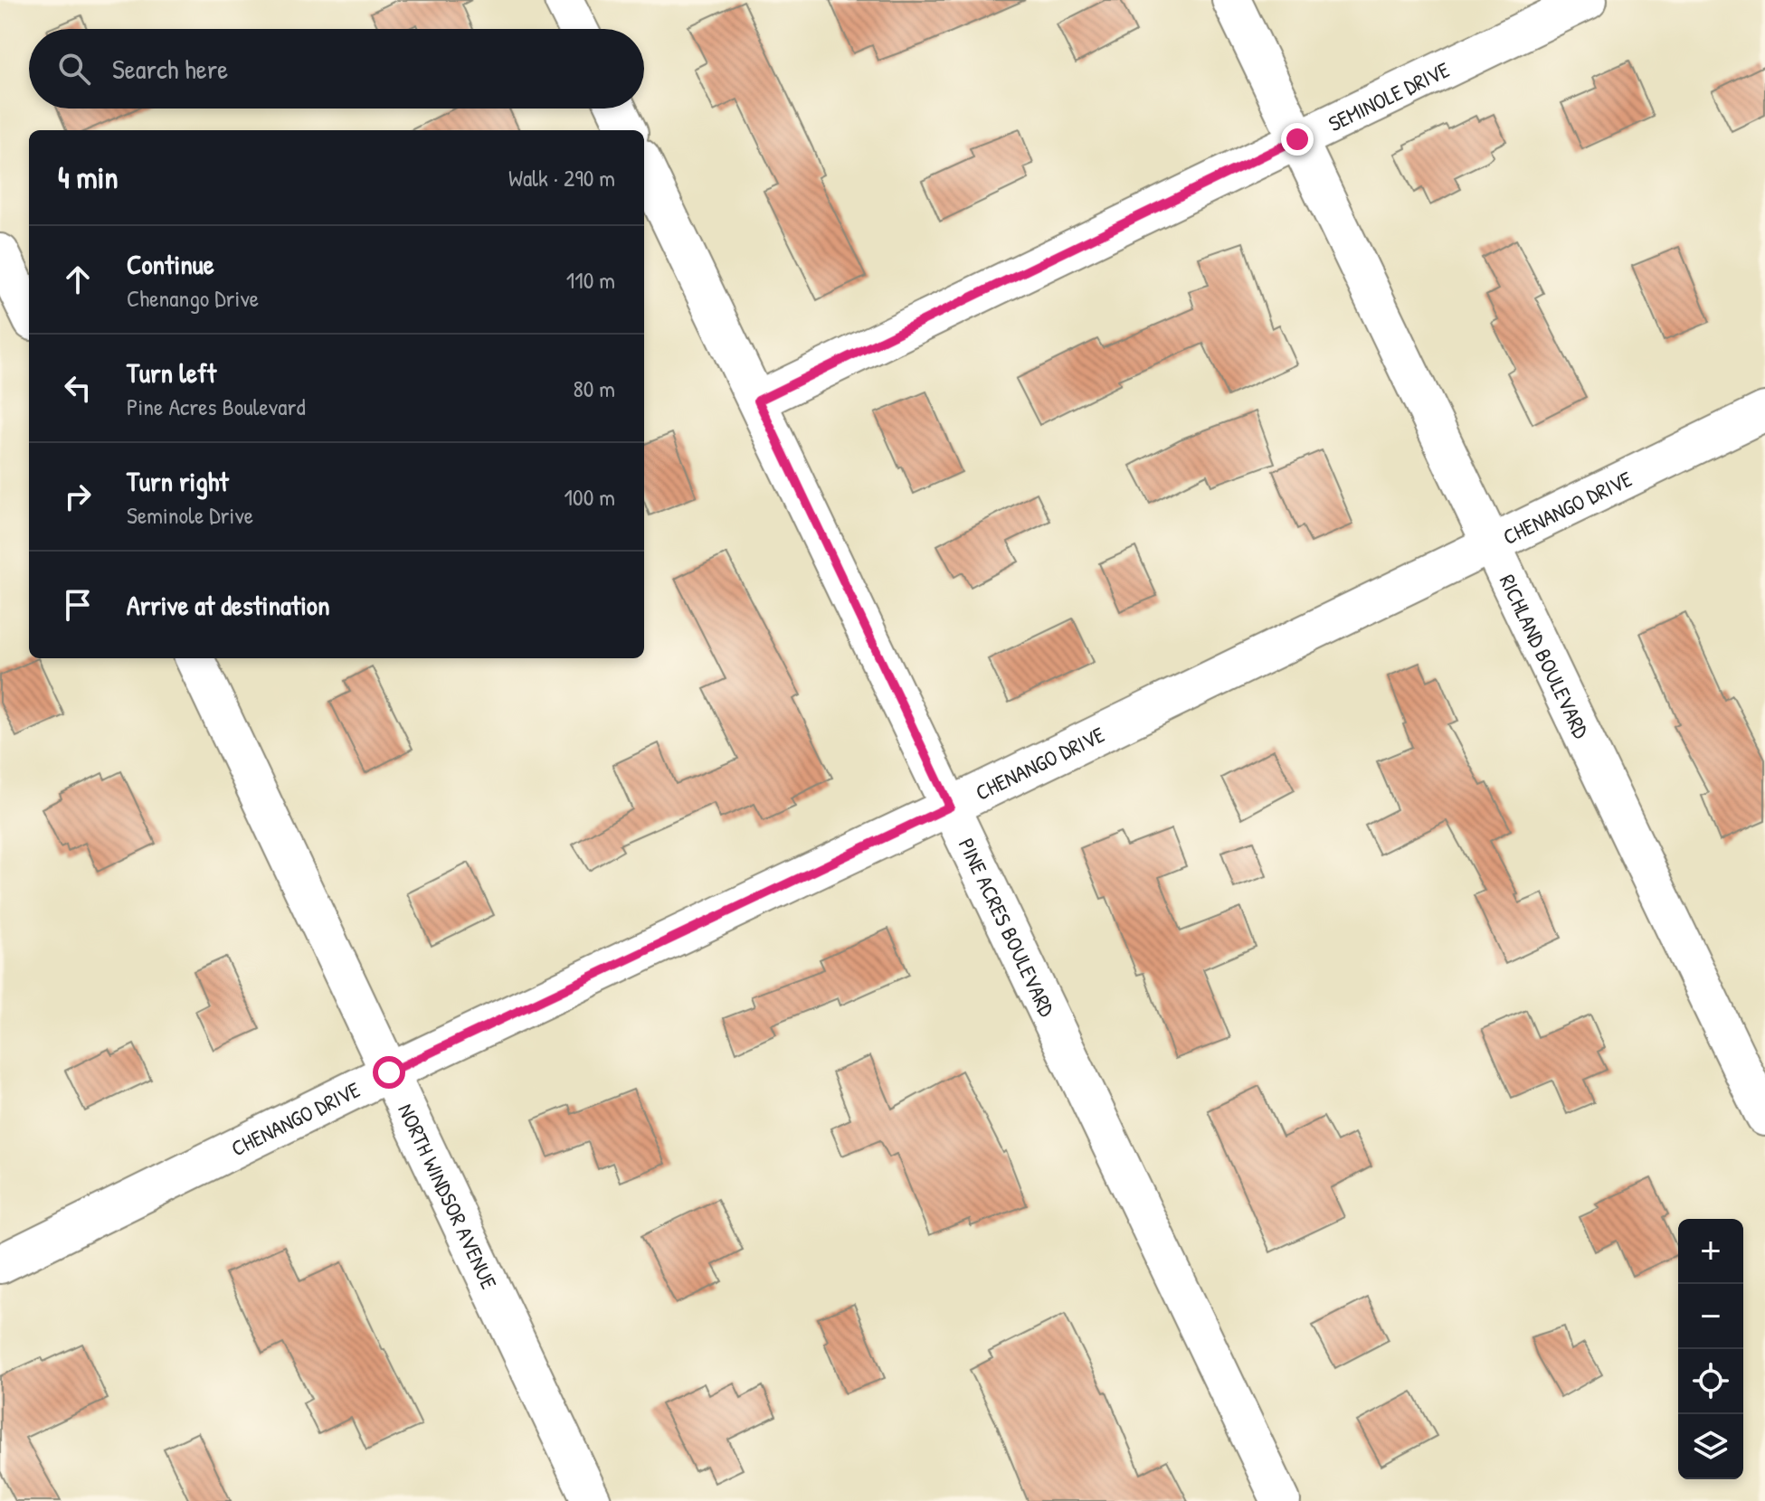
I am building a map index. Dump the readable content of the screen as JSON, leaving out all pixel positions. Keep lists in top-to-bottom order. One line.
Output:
{"streets":{"street":["SEMINOLE DRIVE","CHENANGO DRIVE","RICHLAND BOULEVARD","PINE ACRES BOULEVARD","NORTH WINDSOR AVENUE"]},"crossings":[["SEMINOLE DRIVE","RICHLAND BOULEVARD"],["SEMINOLE DRIVE","PINE ACRES BOULEVARD"],["CHENANGO DRIVE","RICHLAND BOULEVARD"],["CHENANGO DRIVE","PINE ACRES BOULEVARD"],["CHENANGO DRIVE","NORTH WINDSOR AVENUE"]],"page":{"search":"Search here","heading":["4 min","Walk · 290 m"],"list":[["Continue","Chenango Drive","110 m"],["Turn left","Pine Acres Boulevard","80 m"],["Turn right","Seminole Drive","100 m"],"Arrive at destination"],"map_buttons":["+","−"]}}
